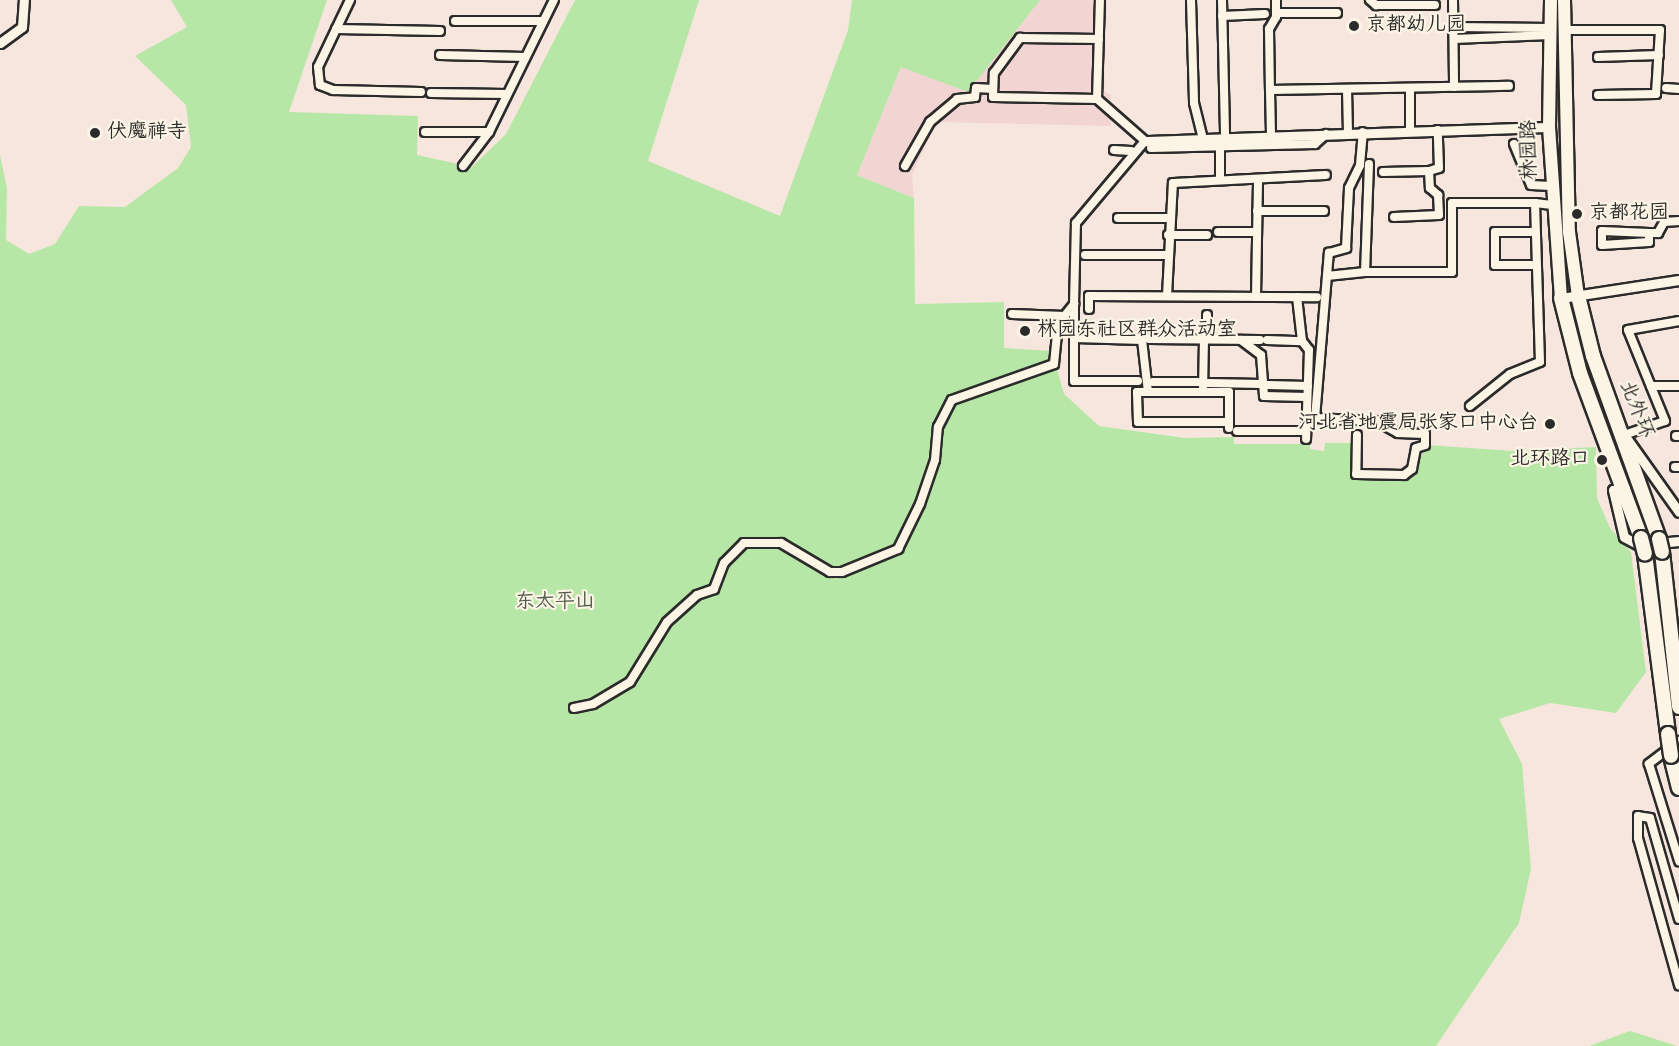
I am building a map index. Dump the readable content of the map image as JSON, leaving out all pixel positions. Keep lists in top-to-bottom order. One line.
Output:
{"streets":{"highway":["北外环"],"main road":["林园路"]},"crossings":[["林园路","北外环"]],"parks":["东太平山"],"places":["京都幼儿园","伏魔禅寺","京都花园","林园东社区群众活动室","河北省地震局张家口中心台","北环路口"]}
